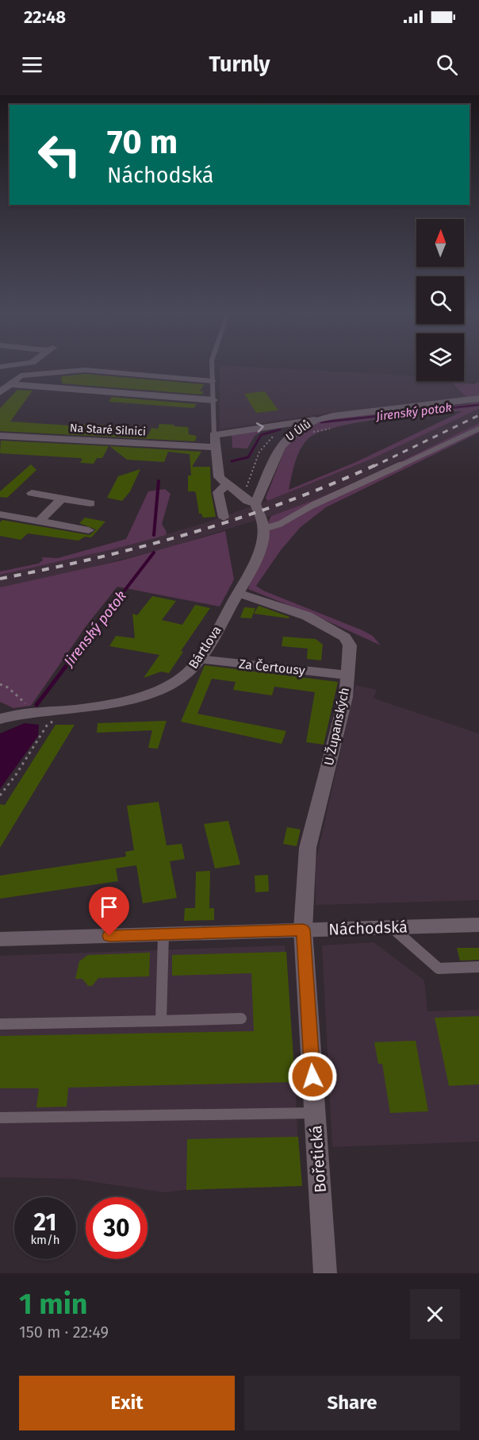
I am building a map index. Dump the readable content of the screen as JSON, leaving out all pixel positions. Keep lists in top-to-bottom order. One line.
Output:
{"streets":{"street":["Na Staré Silnici","U Úlů","Bártlova","Za Čertousy","U Županských","Náchodská","Bořetická"]},"crossings":[["Bártlova","Za Čertousy"],["Bártlova","U Županských"],["Za Čertousy","U Županských"],["U Županských","Náchodská"],["U Županských","Bořetická"],["Náchodská","Bořetická"]],"one_way":["U Úlů"],"water":["Jirenský potok"],"north":"top","page":{"status":"22:48","header":"Turnly","turn":["70 m","Náchodská"],"speed":"21 km/h","limit":"30","heading":["1 min","150 m · 22:49"],"buttons":["Exit","Share"]}}
